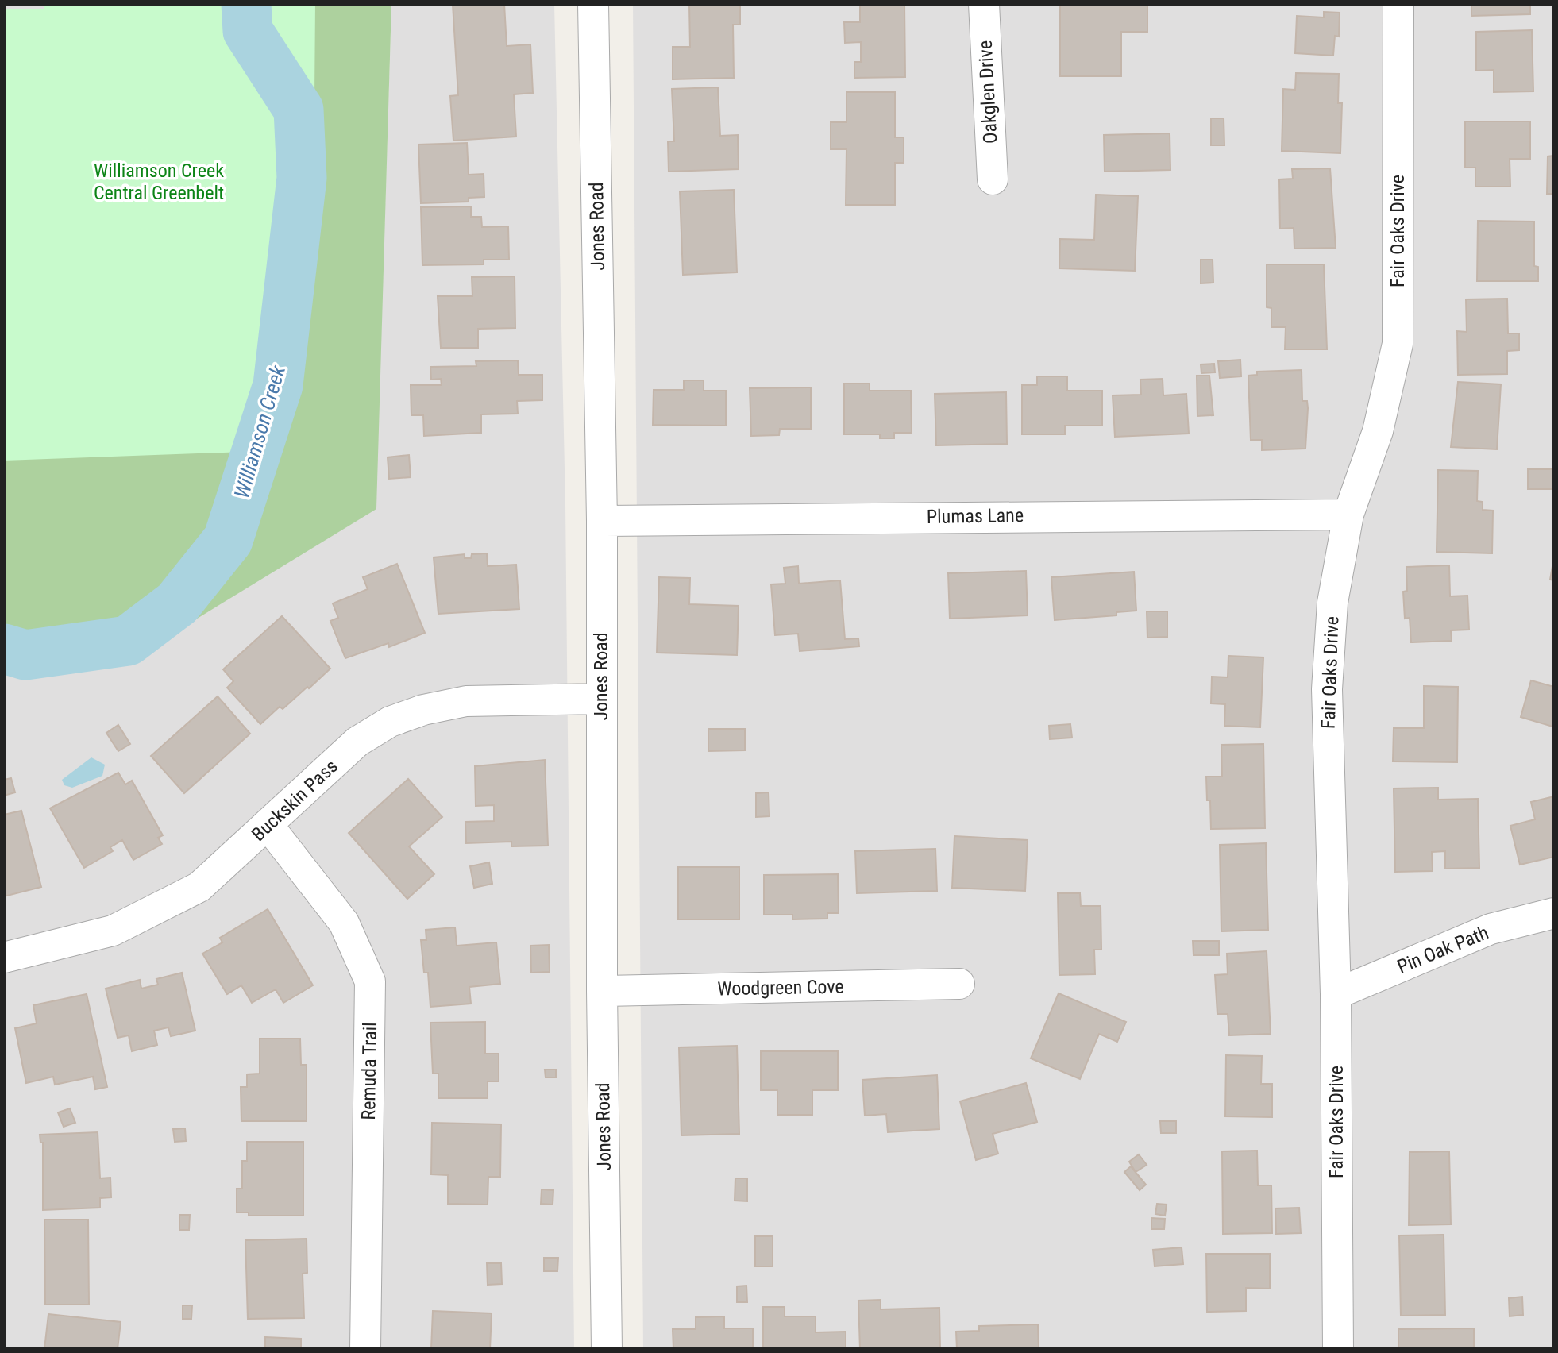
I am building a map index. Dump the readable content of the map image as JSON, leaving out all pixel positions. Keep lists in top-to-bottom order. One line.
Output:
{"streets":{"street":["Oakglen Drive","Jones Road","Fair Oaks Drive","Plumas Lane","Buckskin Pass","Pin Oak Path","Woodgreen Cove","Remuda Trail"]},"crossings":[["Jones Road","Plumas Lane"],["Jones Road","Buckskin Pass"],["Jones Road","Woodgreen Cove"],["Fair Oaks Drive","Plumas Lane"],["Fair Oaks Drive","Pin Oak Path"],["Buckskin Pass","Remuda Trail"]],"water":["Williamson Creek"],"parks":["Williamson Creek Central Greenbelt"]}
